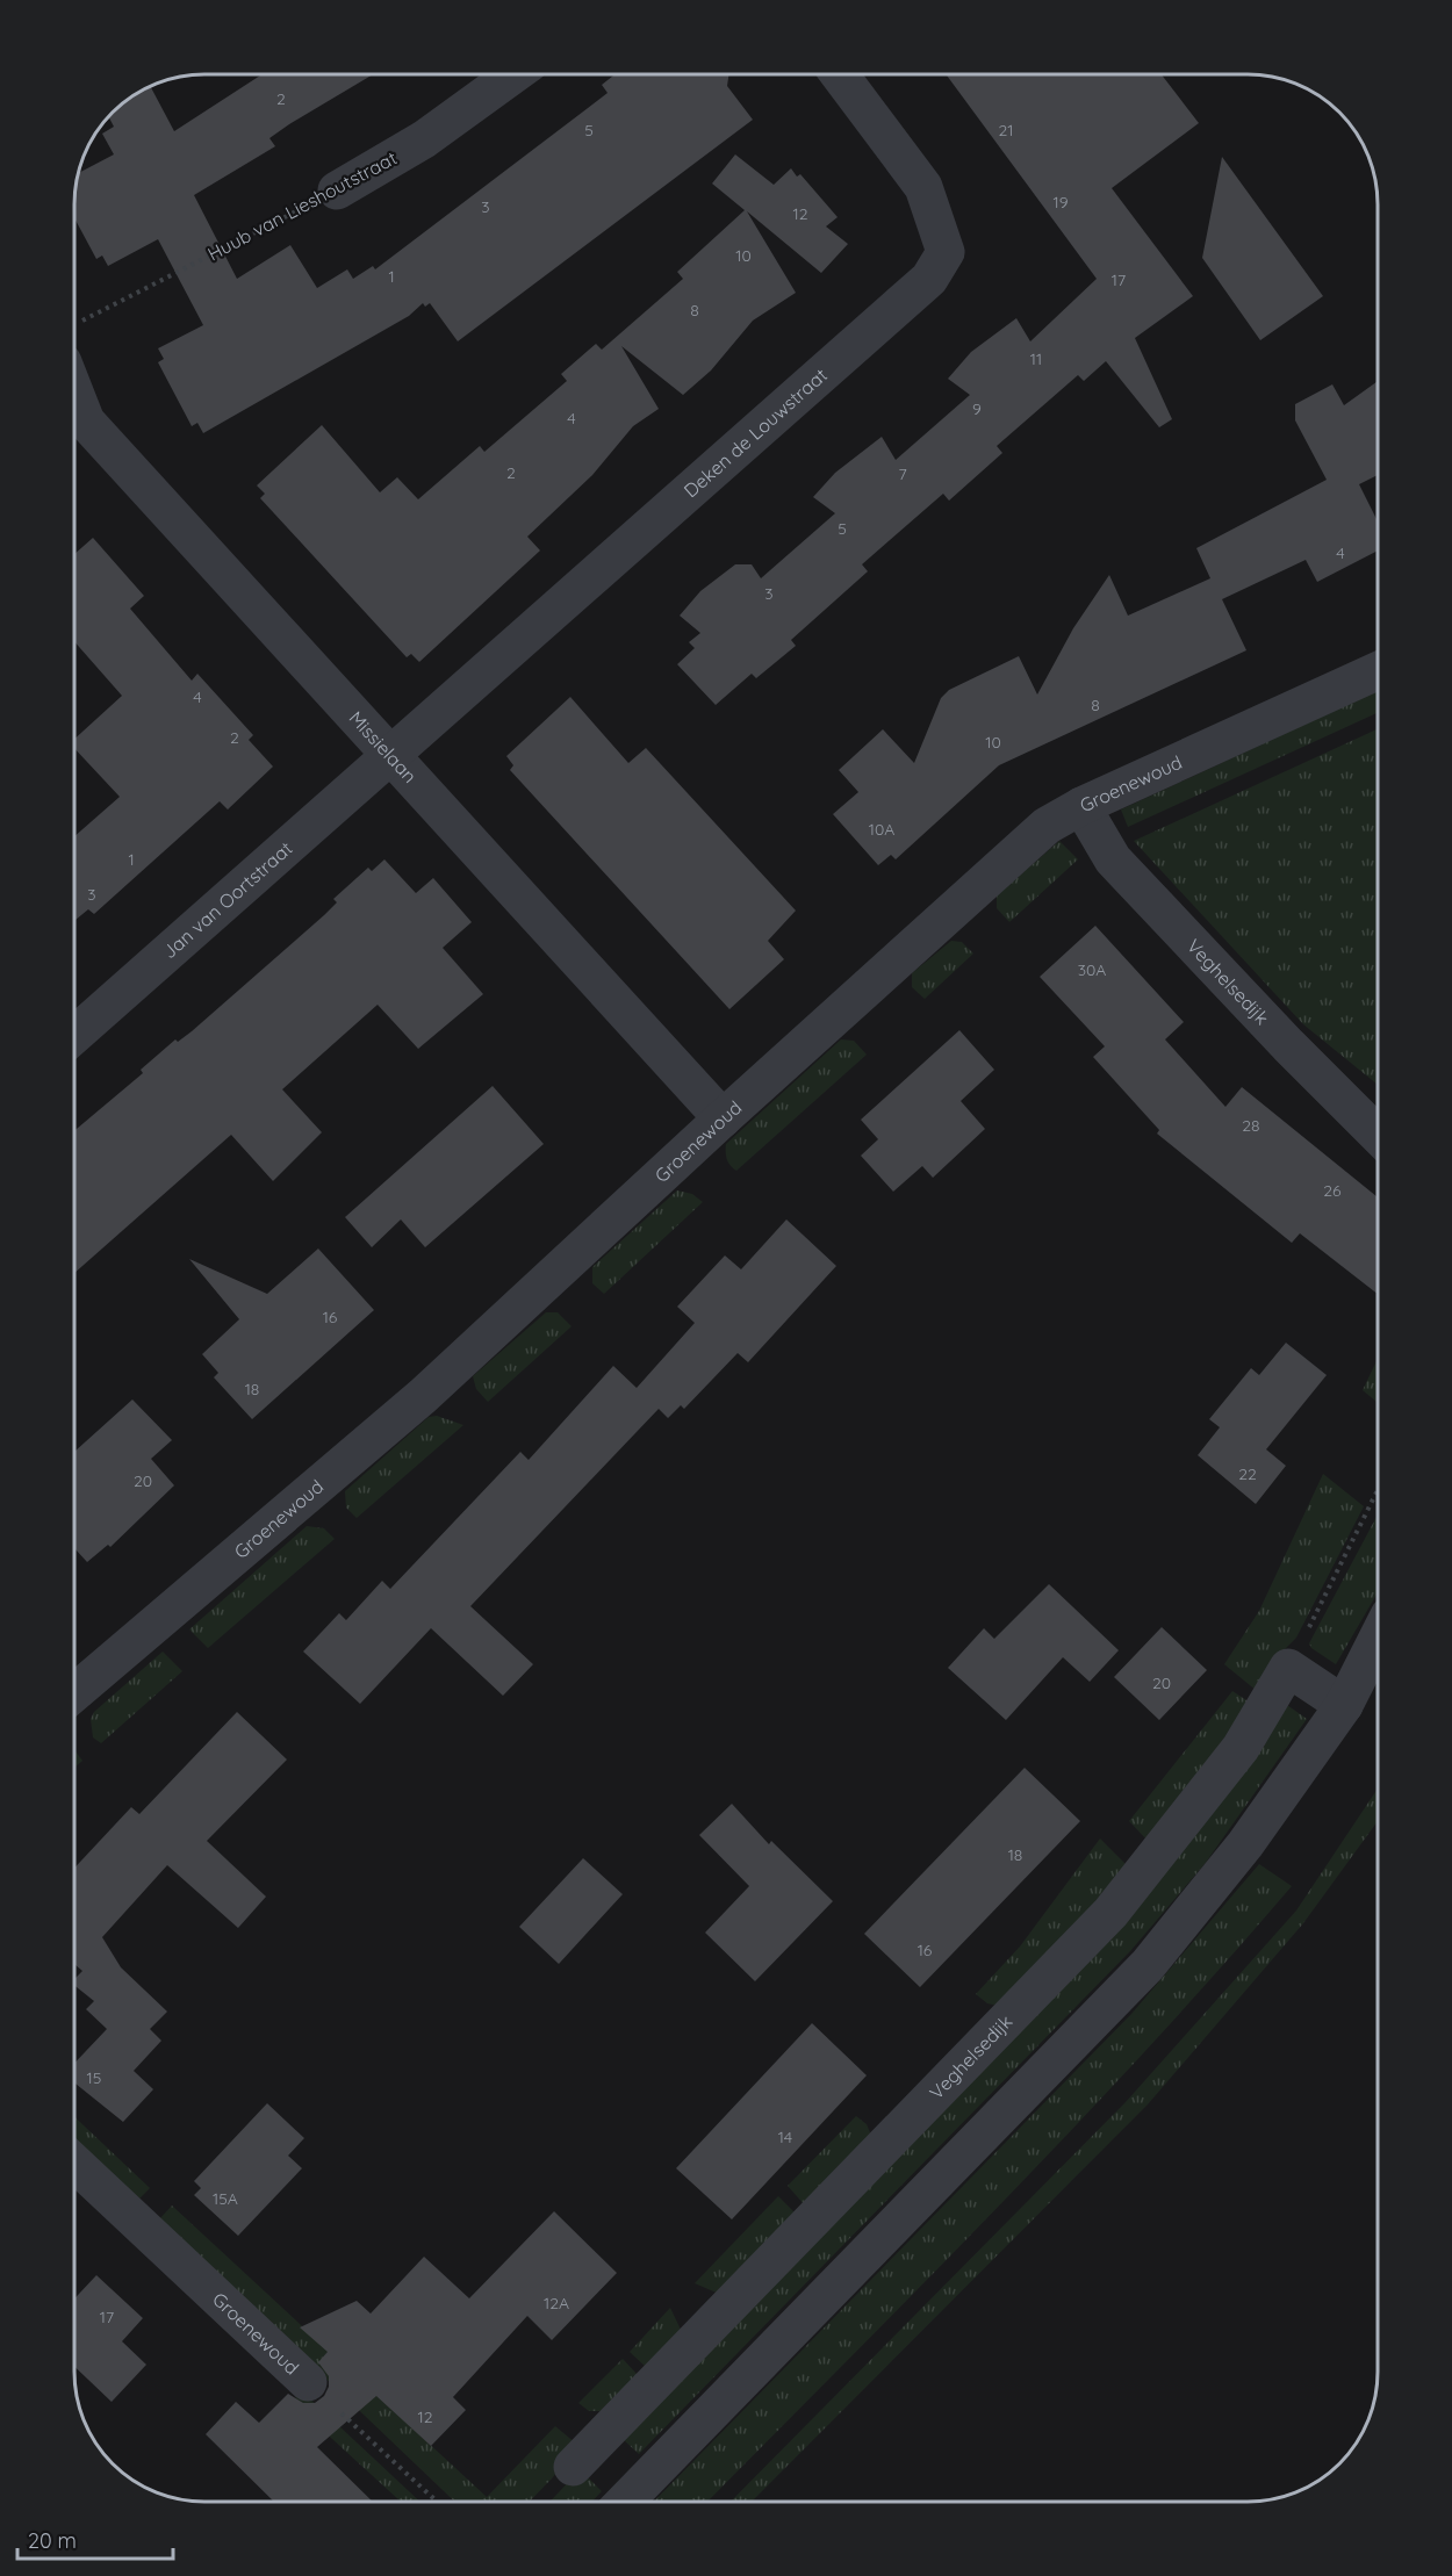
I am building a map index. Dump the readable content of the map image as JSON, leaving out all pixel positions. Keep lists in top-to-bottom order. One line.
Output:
{"streets":{"street":["Huub van Lieshoutstraat","Deken de Louwstraat","Missielaan","Groenewoud","Jan van Oortstraat","Veghelsedijk"]},"crossings":[["Deken de Louwstraat","Missielaan"],["Deken de Louwstraat","Jan van Oortstraat"],["Missielaan","Groenewoud"],["Missielaan","Jan van Oortstraat"],["Groenewoud","Veghelsedijk"]],"house_numbers":["2","5","21","19","3","12","10","1","17","8","11","9","4","2","7","5","4","3","4","8","2","10","10A","1","3","30A","28","26","16","18","22","20","20","18","16","15","14","15A","12A","17","12"],"scale_bar":"20 m"}
